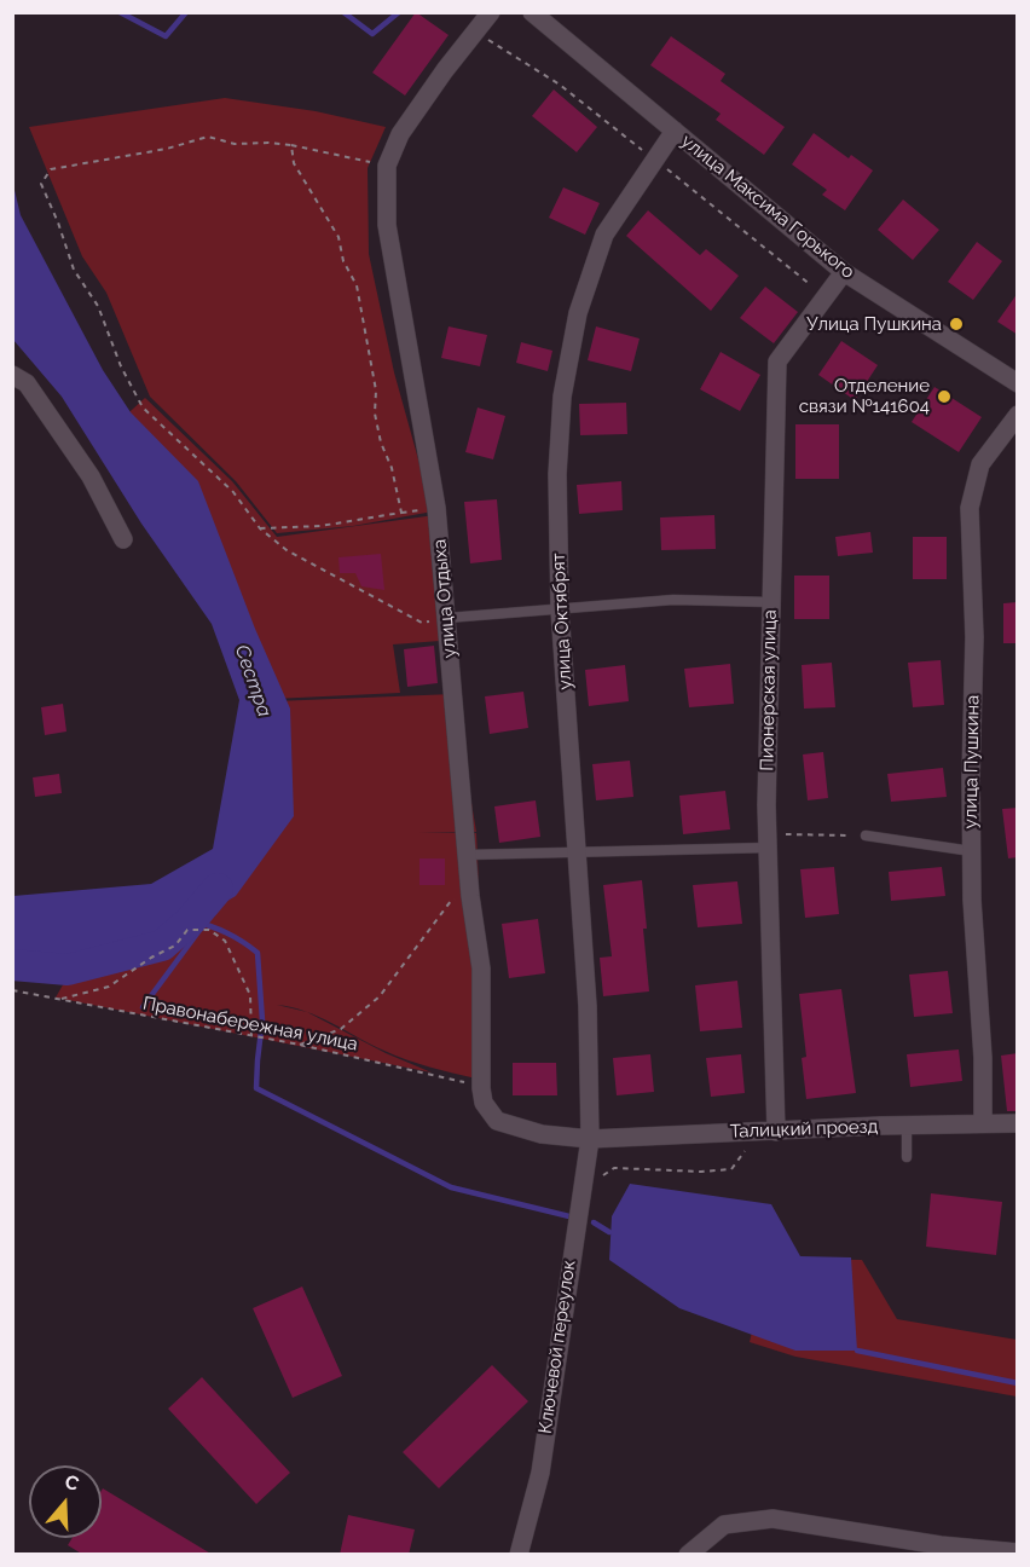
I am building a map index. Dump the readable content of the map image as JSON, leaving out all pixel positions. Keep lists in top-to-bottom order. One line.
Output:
{"streets":{"street":["улица Максима Горького","улица Отдыха","улица Октябрят","Пионерская улица","улица Пушкина","Талицкий проезд","Ключевой переулок"],"path":["Правонабережная улица"]},"crossings":[["улица Максима Горького","улица Октябрят"],["улица Максима Горького","Пионерская улица"],["улица Отдыха","улица Октябрят"],["улица Отдыха","Правонабережная улица"],["улица Отдыха","Талицкий проезд"],["улица Отдыха","Ключевой переулок"],["улица Октябрят","Талицкий проезд"],["улица Октябрят","Ключевой переулок"],["Пионерская улица","Талицкий проезд"],["улица Пушкина","Талицкий проезд"],["Талицкий проезд","Ключевой переулок"]],"water":["Сестра"],"places":["Улица Пушкина","Отделение связи №141604"],"north":"top"}
